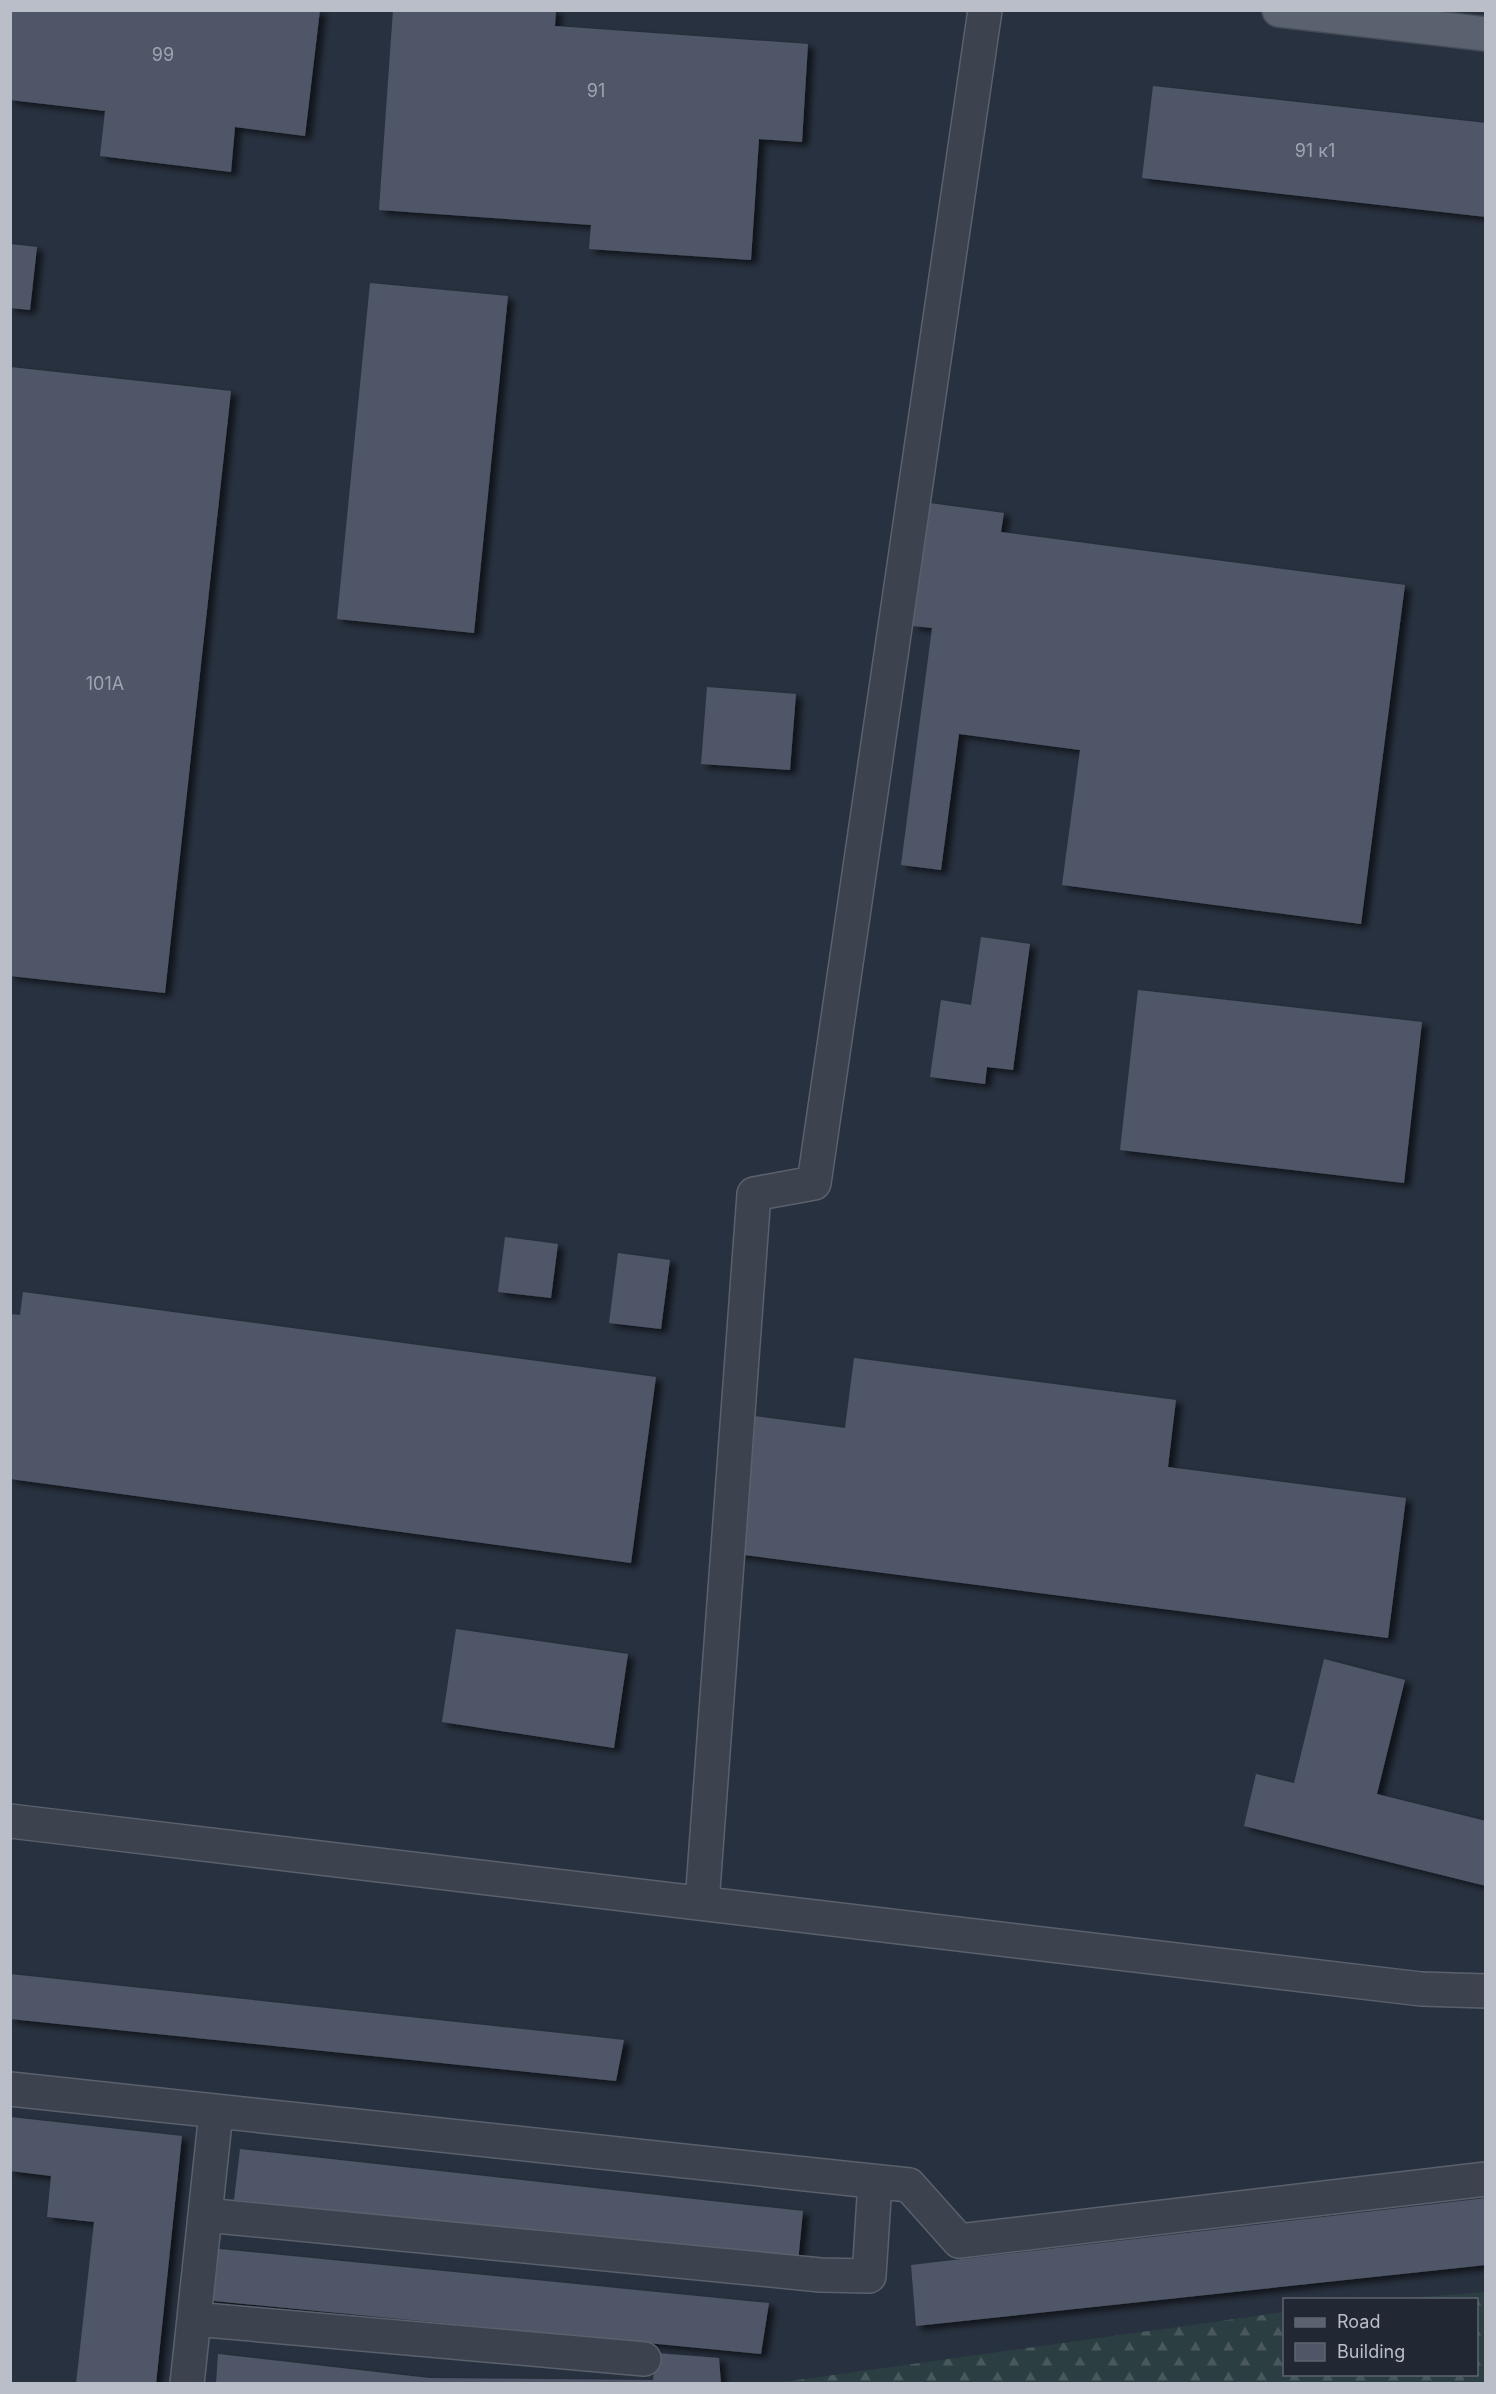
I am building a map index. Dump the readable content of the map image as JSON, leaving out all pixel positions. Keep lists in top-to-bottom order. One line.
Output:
{"house_numbers":["99","91","91 к1","101А"],"legend":["Road","Building"]}
